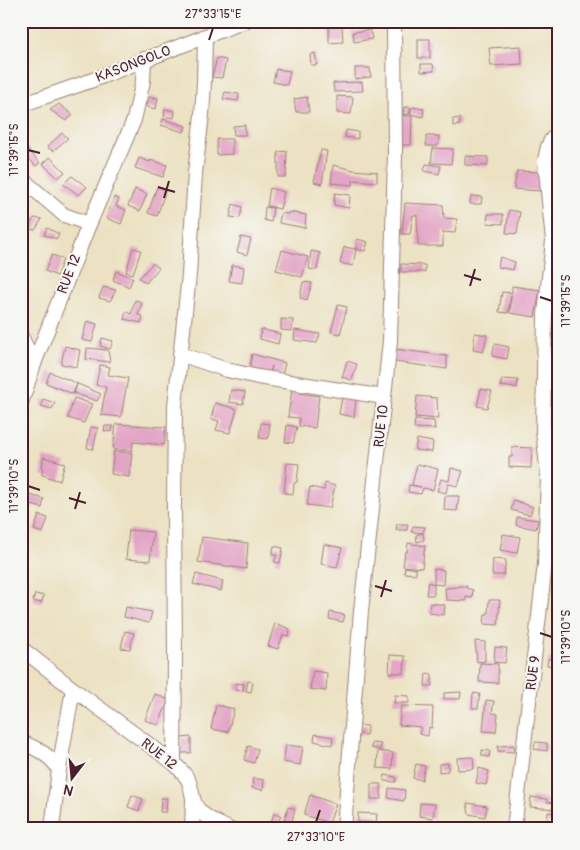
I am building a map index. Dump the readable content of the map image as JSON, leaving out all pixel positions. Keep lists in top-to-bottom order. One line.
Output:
{"streets":{"street":["KASONGOLO","RUE 12","RUE 10","RUE 9"]},"crossings":[["KASONGOLO","RUE 12"]],"north":"bottom","coordinates":["27°33'15\"E","11°39'15\"S","11°39'10\"S","27°33'10\"E"]}
